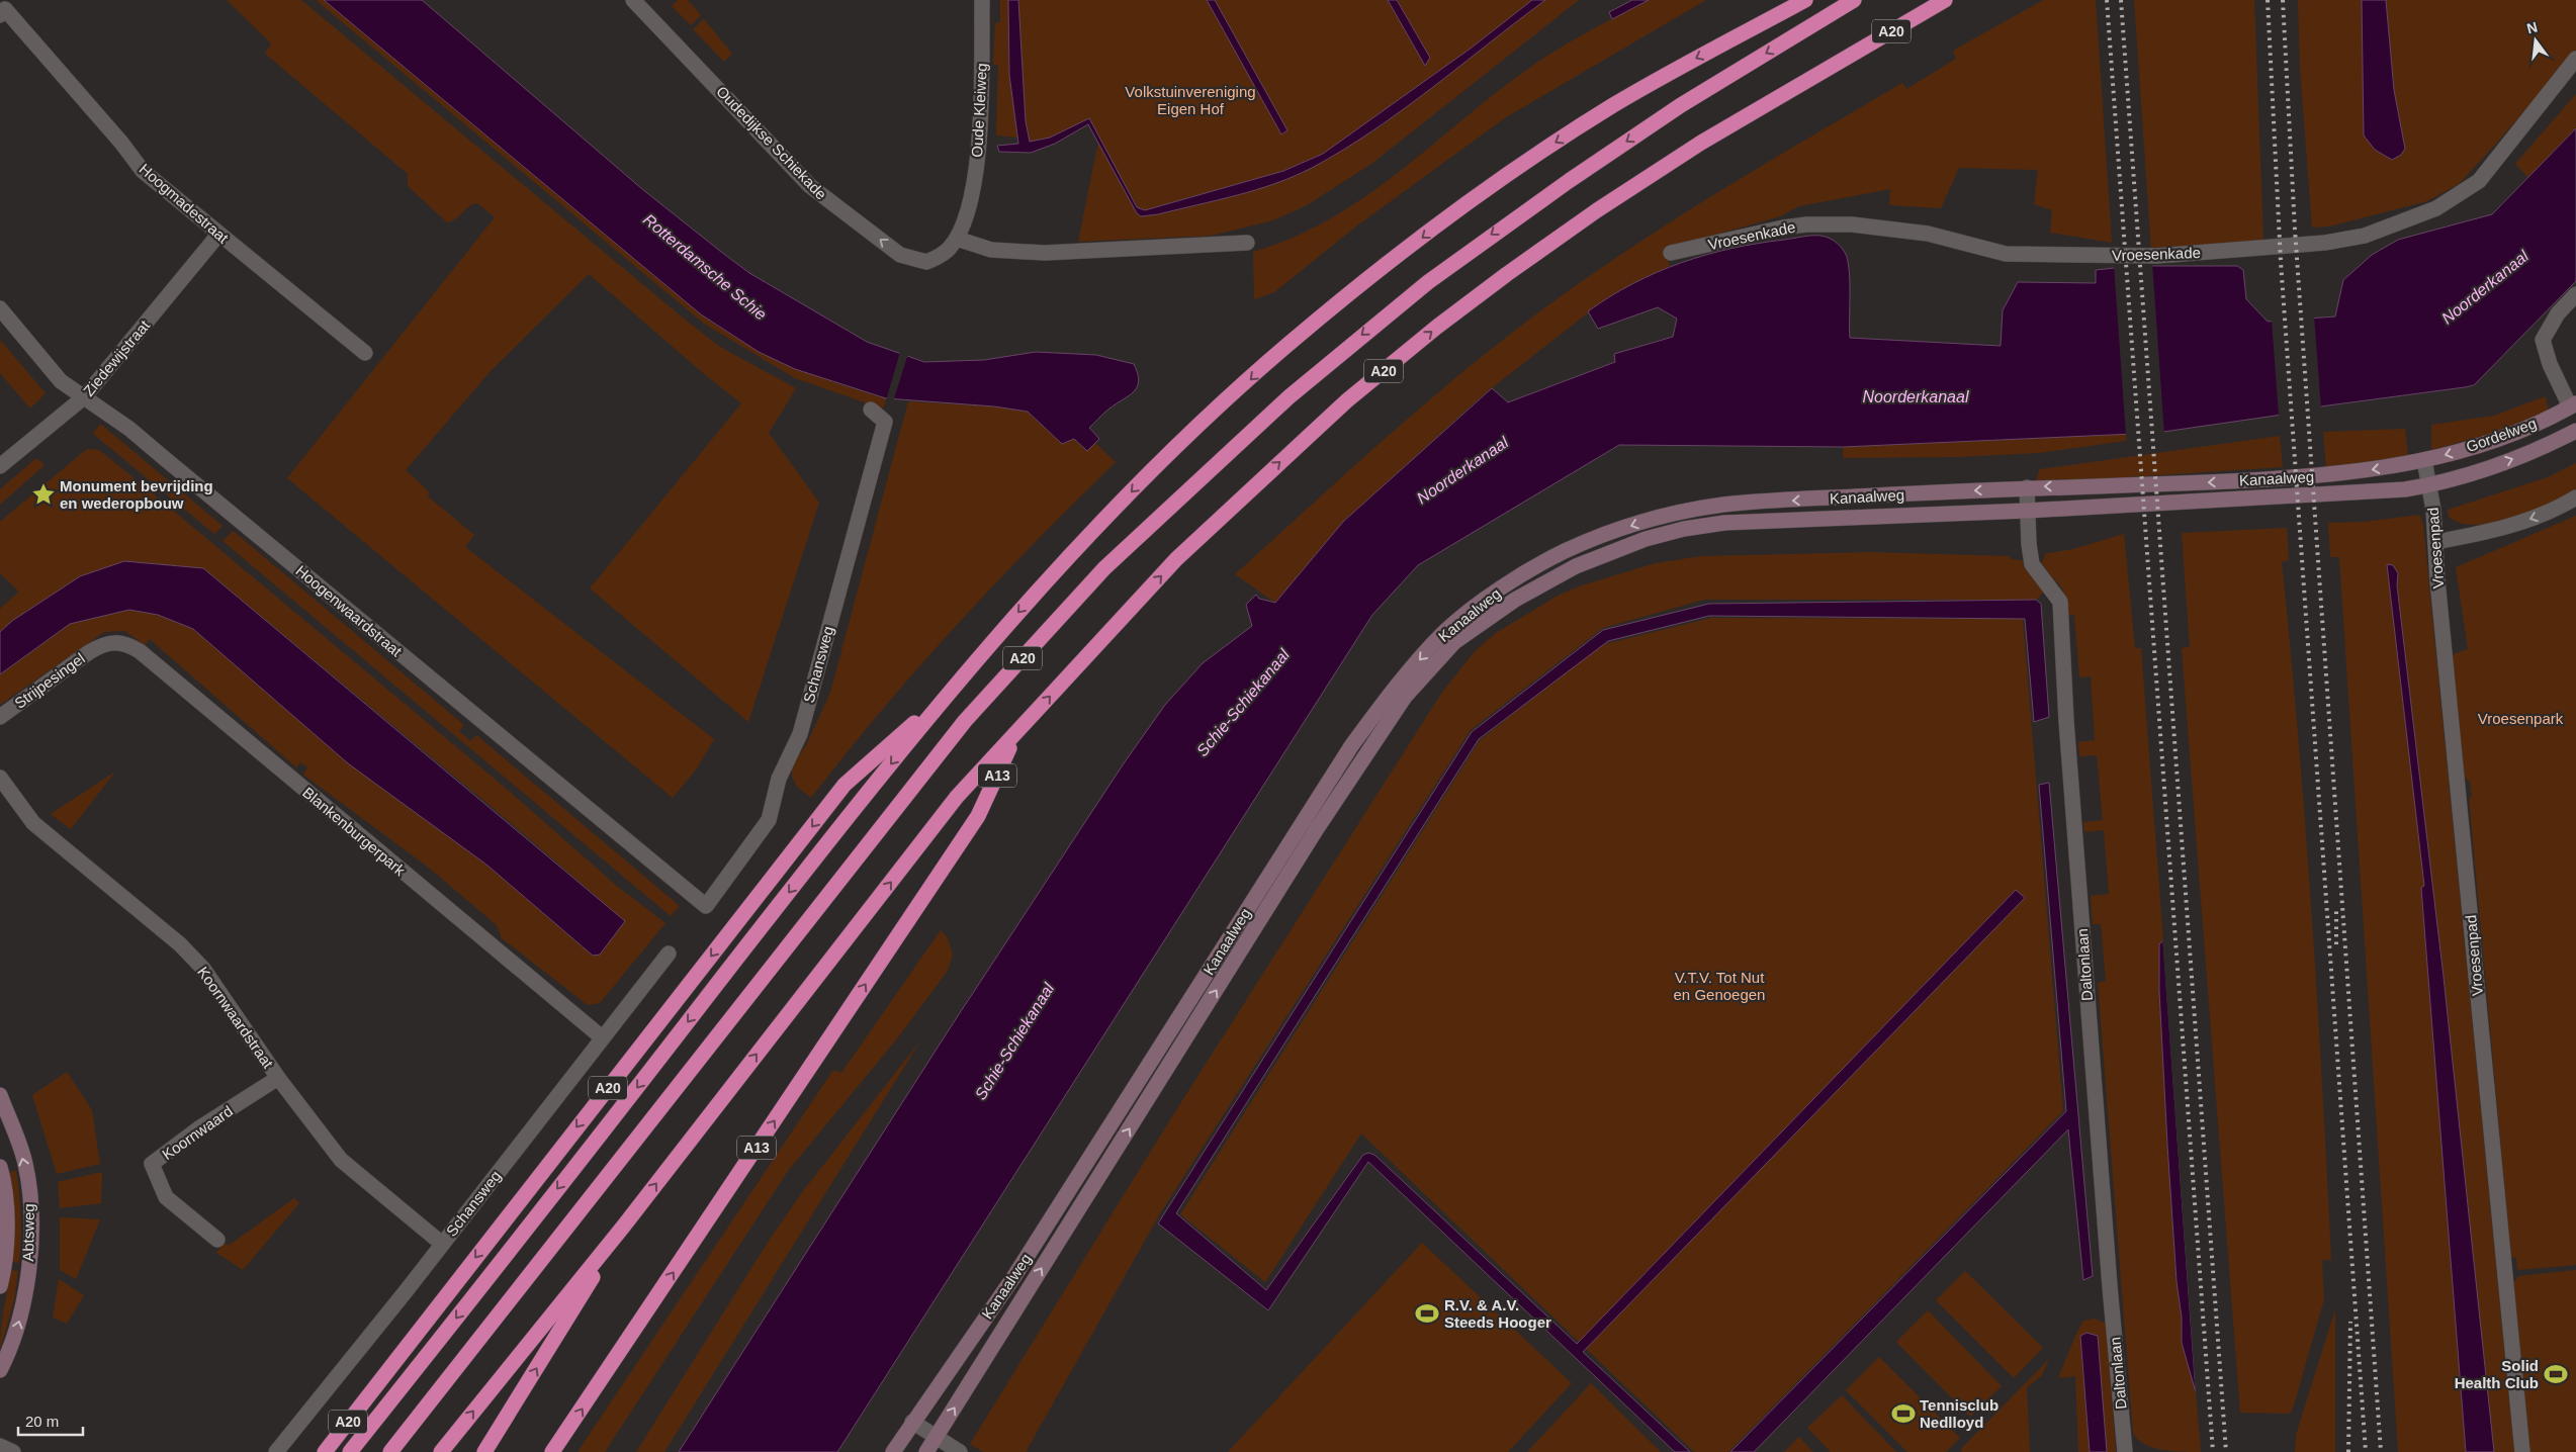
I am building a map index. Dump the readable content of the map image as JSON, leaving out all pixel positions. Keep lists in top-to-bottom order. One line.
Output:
{"streets":{"highway":["A20","A13"],"main road":["Gordelweg","Kanaalweg","Abtsweg"],"street":["Oude Kleiweg","Oudedijkse Schiekade","Hoogmadestraat","Vroesenkade","Ziedewijstraat","Vroesenpad","Hoogenwaardstraat","Schansweg","Strijpesingel","Blankenburgerpark","Daltonlaan","Koornwaardstraat","Koornwaard"]},"crossings":[["A20","A13"],["Oude Kleiweg","Oudedijkse Schiekade"],["Hoogmadestraat","Ziedewijstraat"],["Ziedewijstraat","Hoogenwaardstraat"],["Gordelweg","Kanaalweg"],["Gordelweg","Vroesenpad"],["Kanaalweg","Vroesenpad"],["Kanaalweg","Daltonlaan"],["Hoogenwaardstraat","Schansweg"],["Schansweg","Blankenburgerpark"],["Schansweg","Koornwaardstraat"],["Strijpesingel","Blankenburgerpark"],["Koornwaardstraat","Koornwaard"]],"one_way":["Oudedijkse Schiekade"],"water":["Rotterdamsche Schie","Noorderkanaal","Schie-Schiekanaal"],"parks":["Volkstuinvereniging Eigen Hof","Vroesenpark","V.T.V. Tot Nut en Genoegen"],"places":{"place":["Monument bevrijding en wederopbouw"],"sports":["R.V. & A.V. Steeds Hooger","Solid Health Club","Tennisclub Nedlloyd"]},"scale_bar":"20 m","north":"top"}
